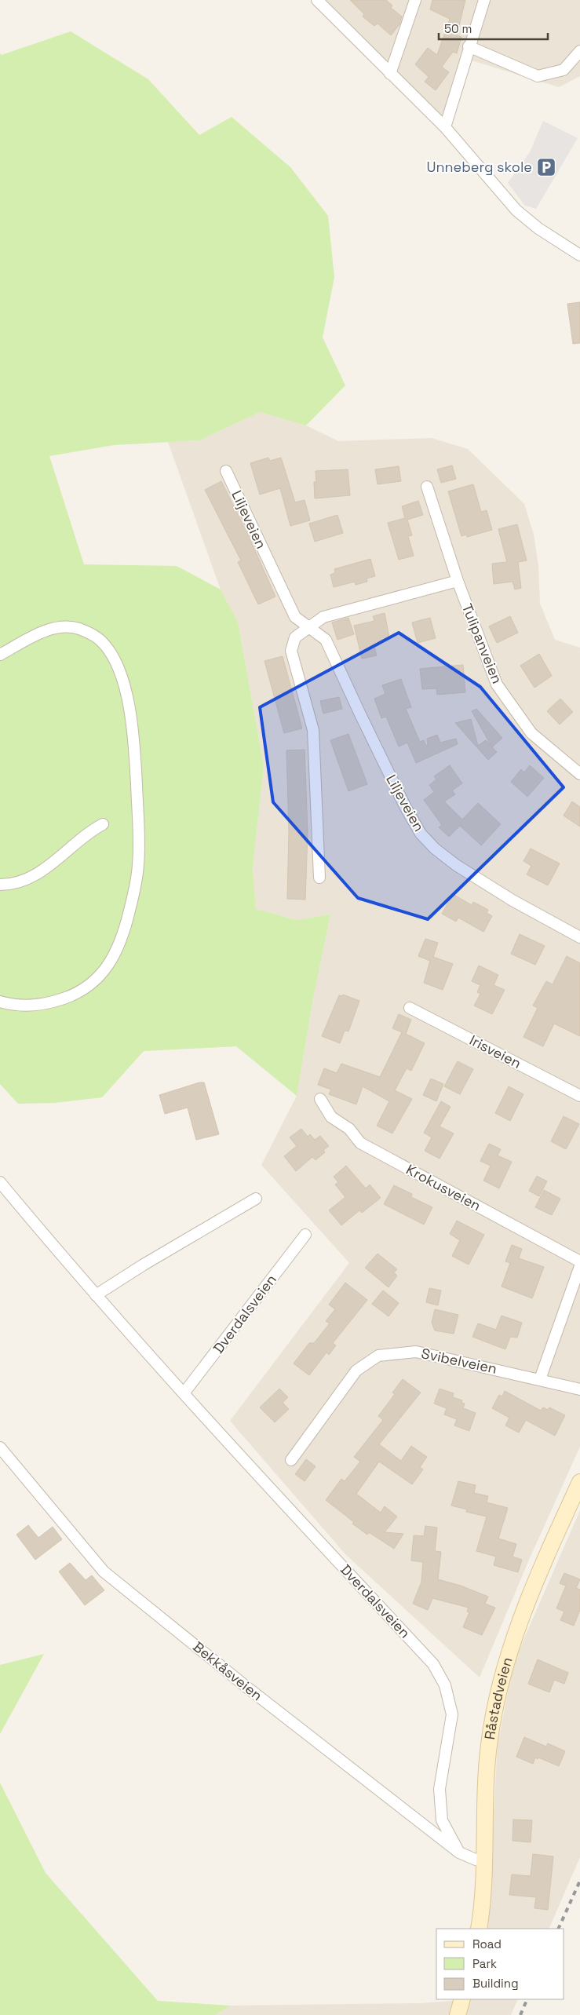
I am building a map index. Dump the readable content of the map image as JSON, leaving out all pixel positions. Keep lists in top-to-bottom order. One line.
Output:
{"streets":{"main road":["Råstadveien"],"street":["Liljeveien","Tulipanveien","Irisveien","Krokusveien","Dverdalsveien","Svibelveien","Bekkåsveien"]},"crossings":[["Dverdalsveien","Bekkåsveien"],["Bekkåsveien","Råstadveien"]],"places":{"parking":["Unneberg skole"]},"legend":["Road","Park","Building"],"scale_bar":"50 m"}
